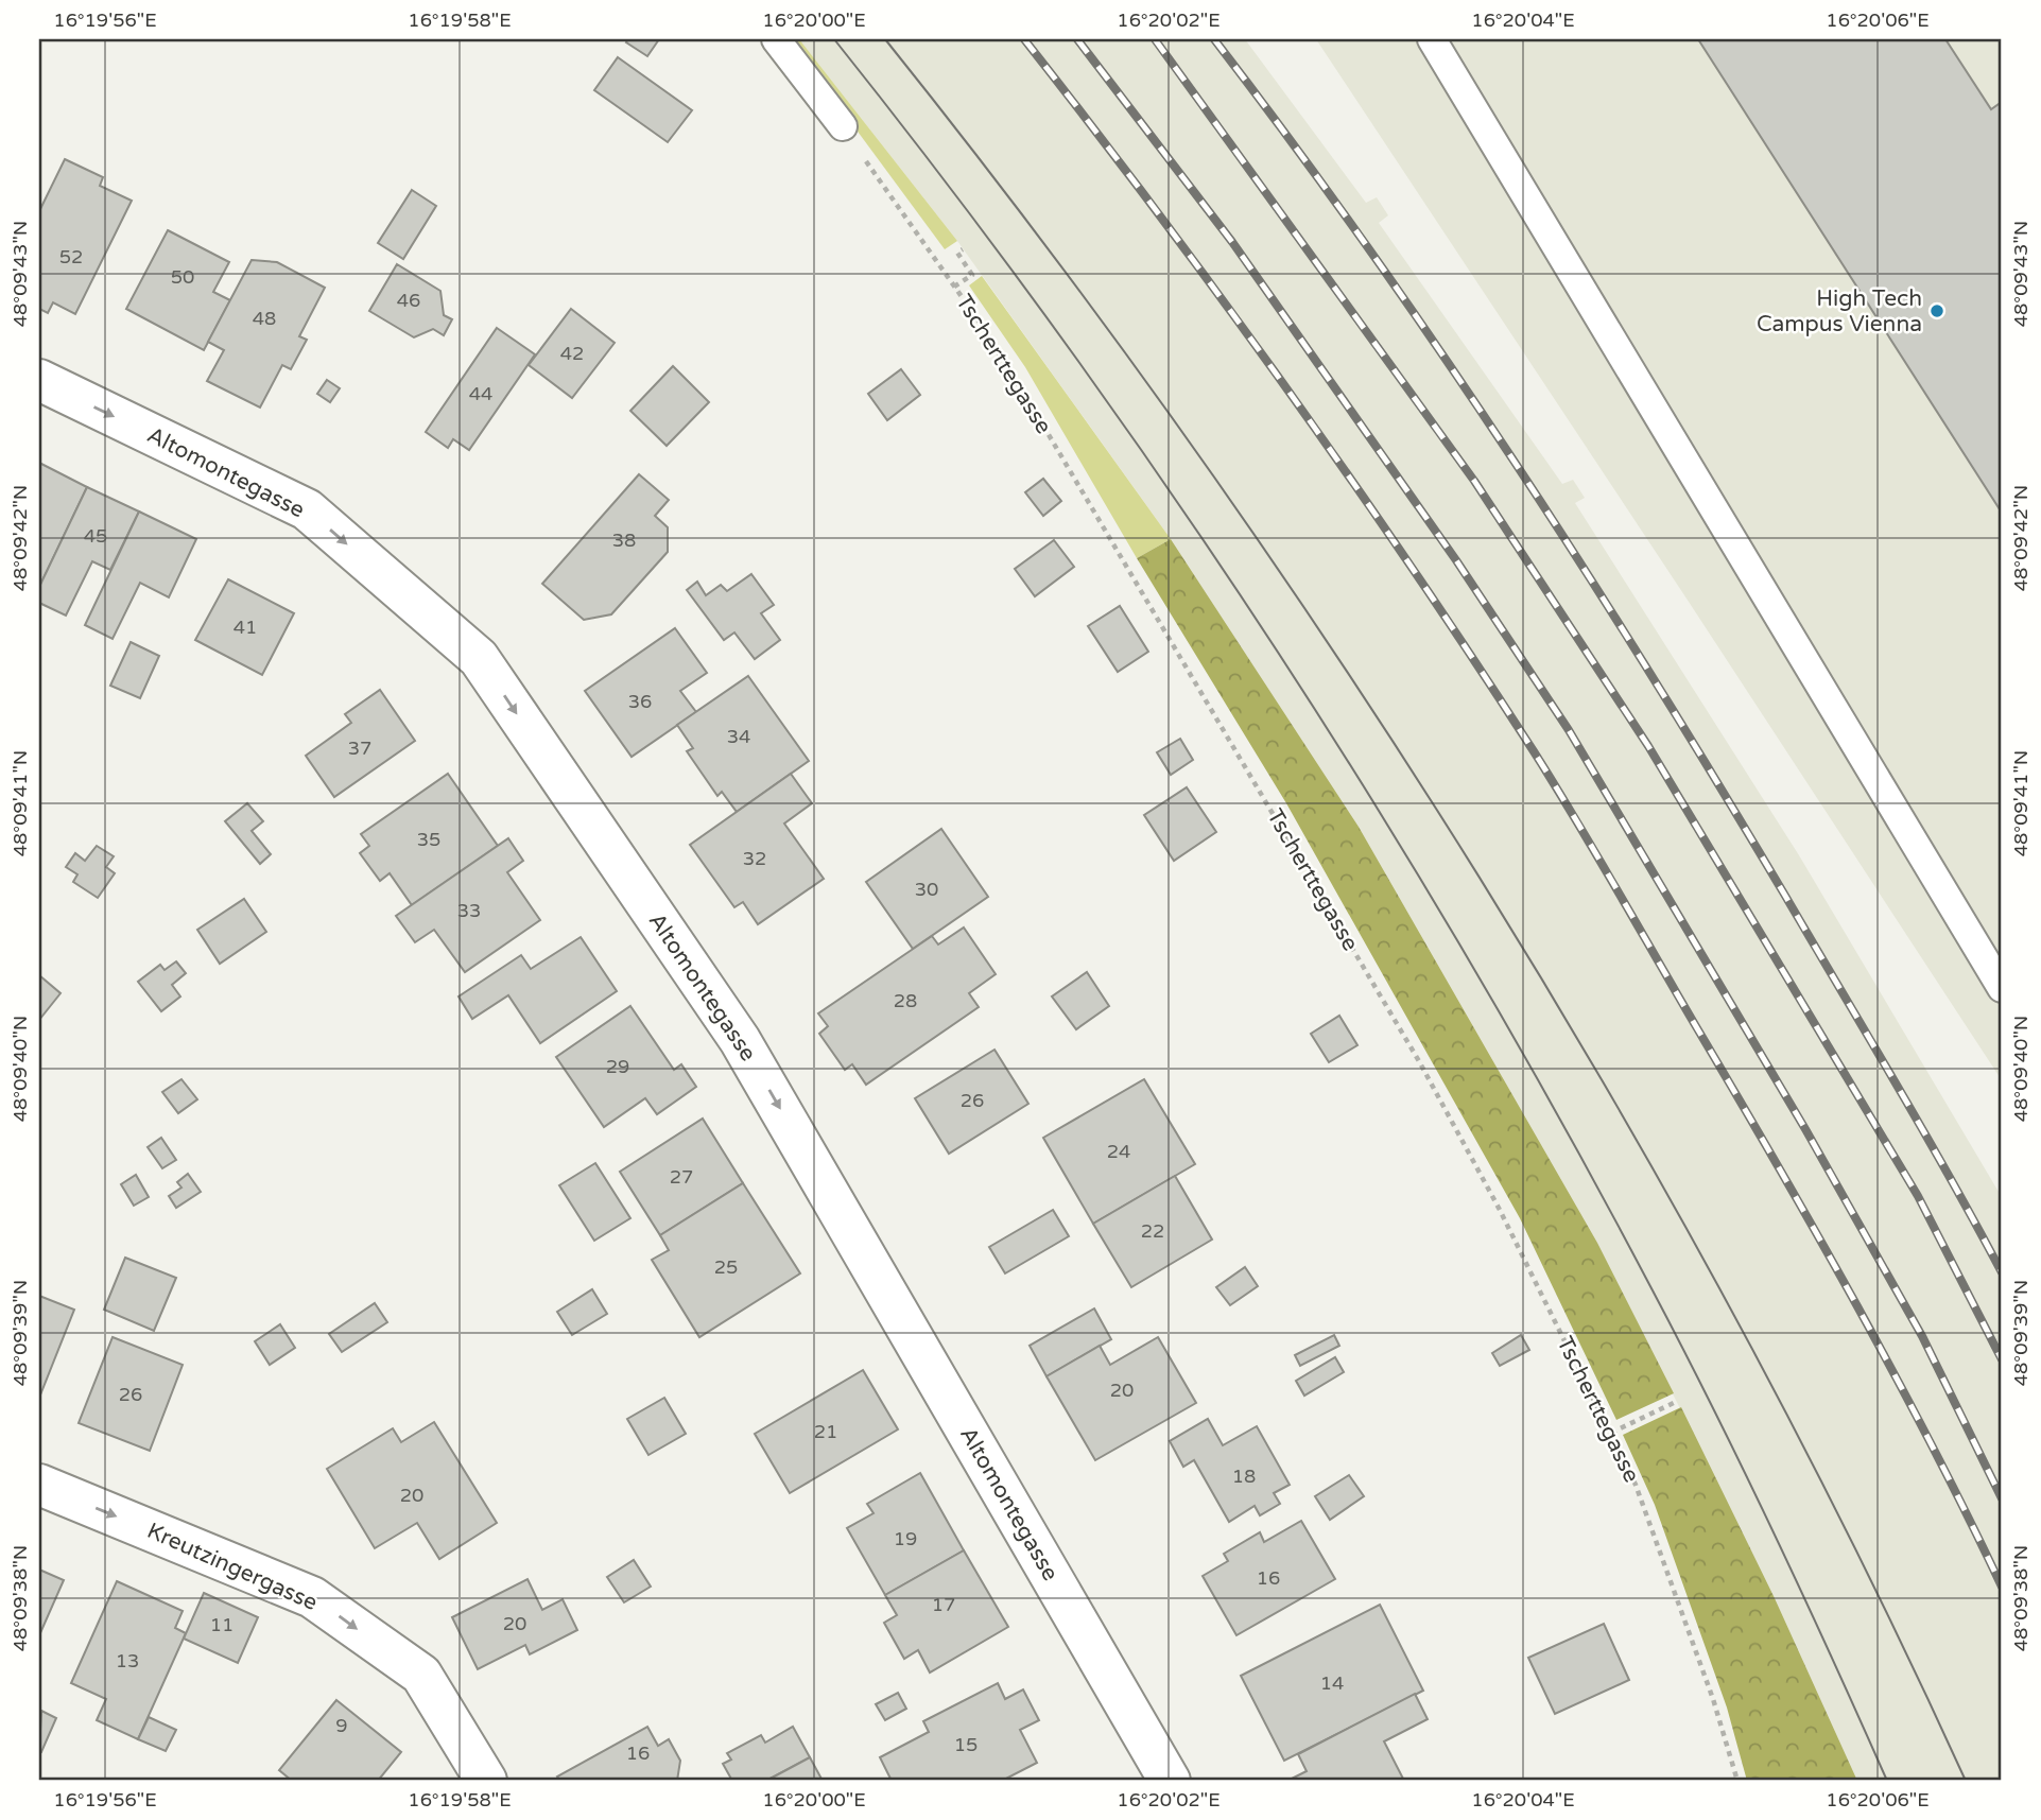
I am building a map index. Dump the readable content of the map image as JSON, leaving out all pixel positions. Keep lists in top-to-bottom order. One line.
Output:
{"streets":{"street":["Altomontegasse","Kreutzingergasse"],"path":["Tscherttegasse"]},"one_way":["Altomontegasse","Kreutzingergasse"],"places":["High Tech Campus Vienna"],"house_numbers":["52","50","46","48","42","44","45","38","41","36","34","37","35","32","30","33","28","29","26","24","27","22","25","20","26","21","18","20","19","16","17","20","11","13","14","9","15","16"],"coordinates":["16°19'56\"E","16°19'58\"E","16°20'00\"E","16°20'02\"E","16°20'04\"E","16°20'06\"E","48°09'43\"N","48°09'42\"N","48°09'41\"N","48°09'40\"N","48°09'39\"N","48°09'38\"N"]}
